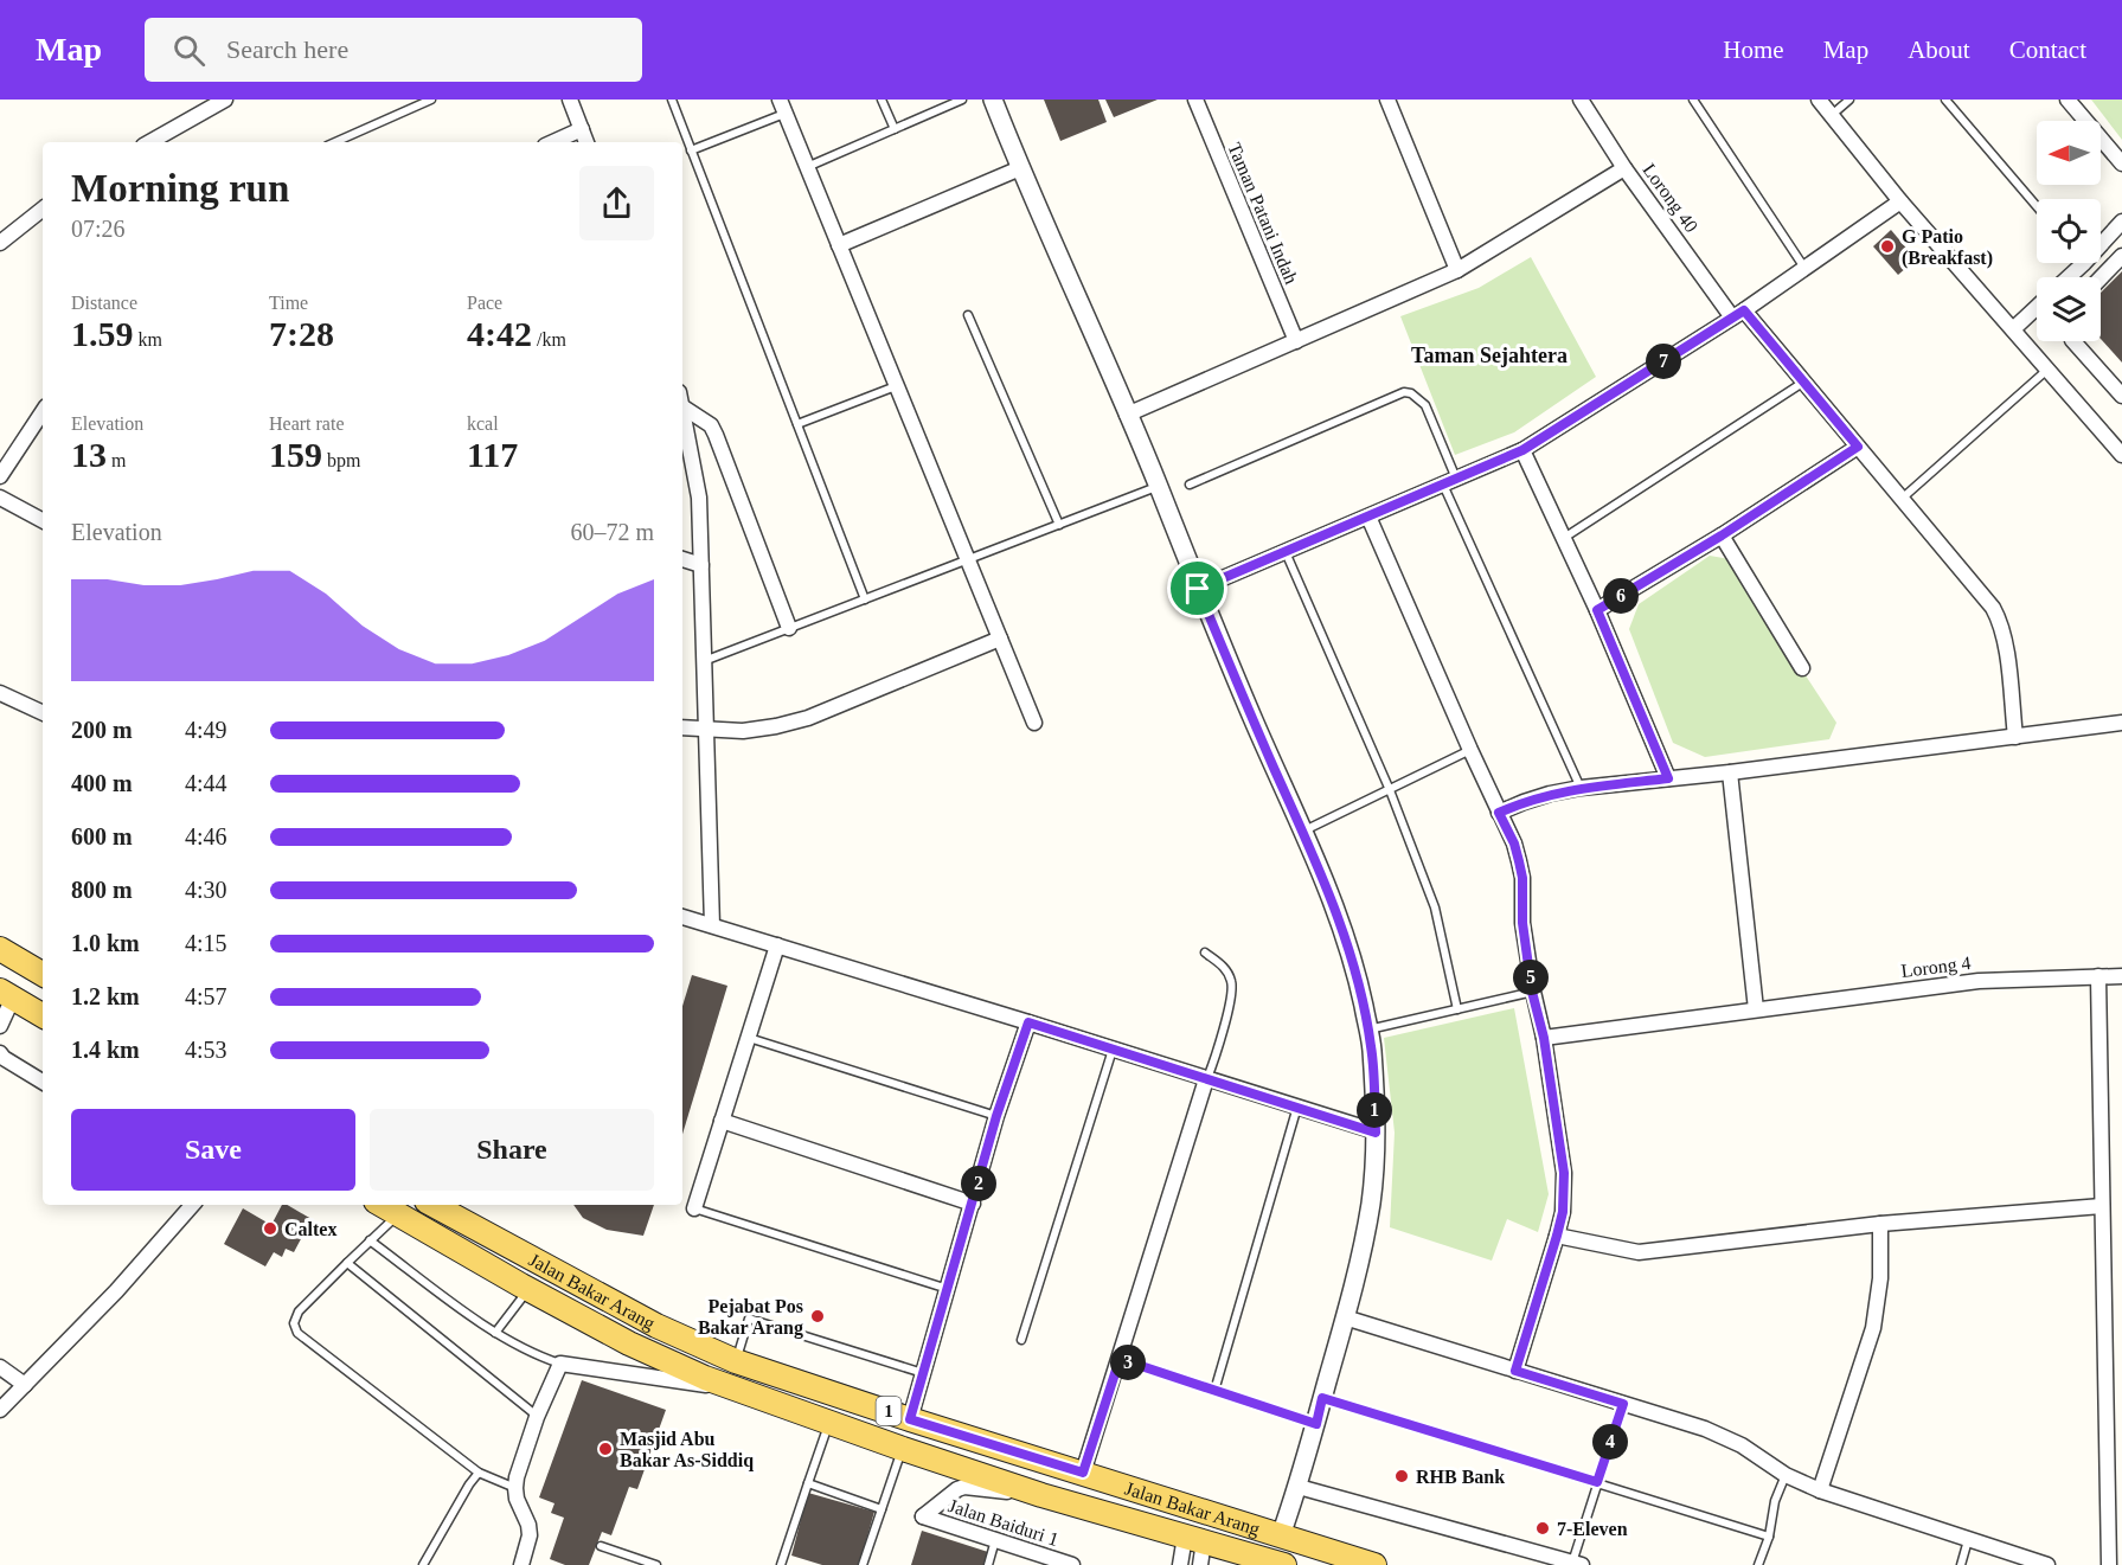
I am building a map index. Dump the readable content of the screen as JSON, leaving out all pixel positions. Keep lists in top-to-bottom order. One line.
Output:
{"streets":{"main road":["Jalan Bakar Arang","1"],"street":["Lorong 40","Taman Patani Indah","Lorong 4","Jalan Baiduri 1"]},"crossings":[["Jalan Bakar Arang","Jalan Baiduri 1"]],"districts":["Taman Sejahtera"],"places":["G Patio (Breakfast)","Caltex","Pejabat Pos Bakar Arang","Masjid Abu Bakar As-Siddiq","RHB Bank","7-Eleven"],"north":"left","page":{"header":"Map","search":"Search here","nav":["Home","Map","About","Contact"],"heading":["Morning run","07:26"],"stats":[["Distance","1.59 km"],["Time","7:28"],["Pace","4:42 /km"],["Elevation","13 m"],["Heart rate","159 bpm"],["kcal","117"]],"pins":["7","6","5","1","2","3","4"],"chart":["Elevation","60–72 m"],"list":[{"name":"200 m","note":"4:49"},{"name":"400 m","note":"4:44"},{"name":"600 m","note":"4:46"},{"name":"800 m","note":"4:30"},{"name":"1.0 km","note":"4:15"},{"name":"1.2 km","note":"4:57"},{"name":"1.4 km","note":"4:53"}],"buttons":["Save","Share"]}}
